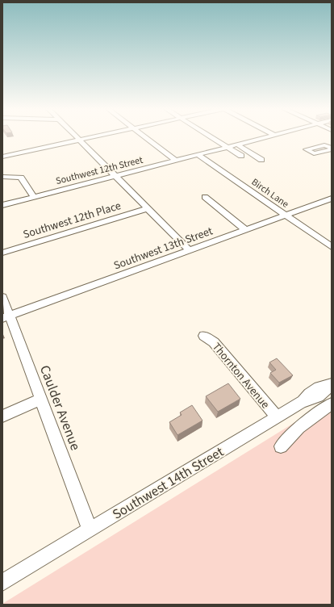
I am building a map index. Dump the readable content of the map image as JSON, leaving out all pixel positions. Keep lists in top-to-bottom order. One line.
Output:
{"streets":{"street":["Southwest 12th Street","Birch Lane","Southwest 12th Place","Southwest 13th Street","Thornton Avenue","Caulder Avenue","Southwest 14th Street"]},"crossings":[["Southwest 12th Street","Birch Lane"],["Birch Lane","Southwest 13th Street"],["Southwest 13th Street","Caulder Avenue"],["Thornton Avenue","Southwest 14th Street"],["Caulder Avenue","Southwest 14th Street"]]}
